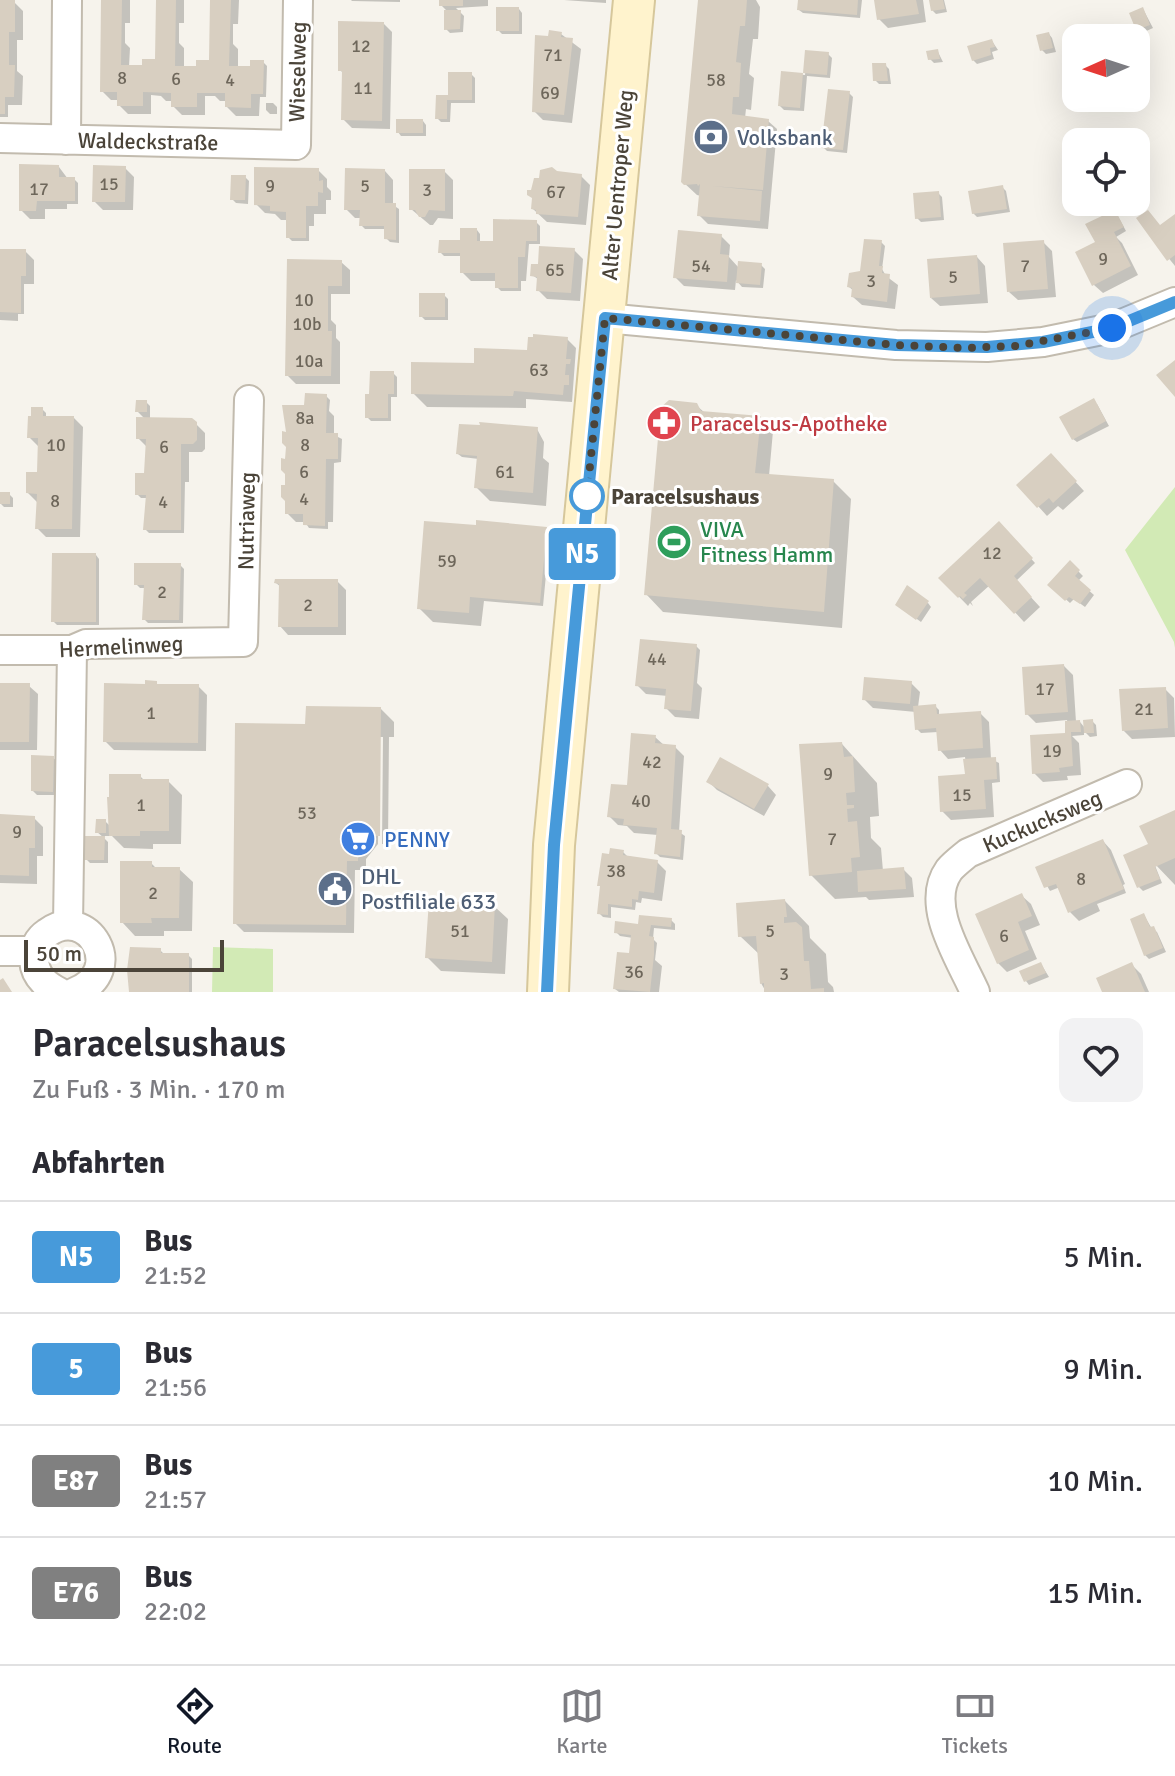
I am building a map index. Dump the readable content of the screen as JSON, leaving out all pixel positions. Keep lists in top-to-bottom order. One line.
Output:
{"streets":{"street":["Wieselweg","Waldeckstraße","Alter Uentroper Weg","Nutriaweg","Hermelinweg","Kuckucksweg"]},"crossings":[["Wieselweg","Waldeckstraße"],["Nutriaweg","Hermelinweg"]],"places":{"bank":["Volksbank"],"pharmacy":["Paracelsus-Apotheke"],"other":["Paracelsushaus"],"sports":["VIVA Fitness Hamm"],"supermarket":["PENNY"],"public building":["DHL Postfiliale 633"]},"lines":["bus line N5"],"house_numbers":["12","71","8","6","4","58","11","69","15","9","5","17","3","67","9","54","7","65","5","3","10","10b","10a","63","8a","10","8","6","6","61","4","8","4","12","59","2","2","44","17","21","1","19","42","9","15","40","1","53","9","7","38","8","2","51","5","6","36","3"],"scale_bar":"50 m","north":"left","page":{"on_map":"N5","scale":"50 m","heading":[["Paracelsushaus","Zu Fuß · 3 Min. · 170 m"],"Abfahrten"],"list":[{"mark":"N5","name":"Bus","note":"21:52","value":"5 Min."},{"mark":"5","name":"Bus","note":"21:56","value":"9 Min."},{"mark":"E87","name":"Bus","note":"21:57","value":"10 Min."},{"mark":"E76","name":"Bus","note":"22:02","value":"15 Min."}],"tabs":["Route","Karte","Tickets"]}}
